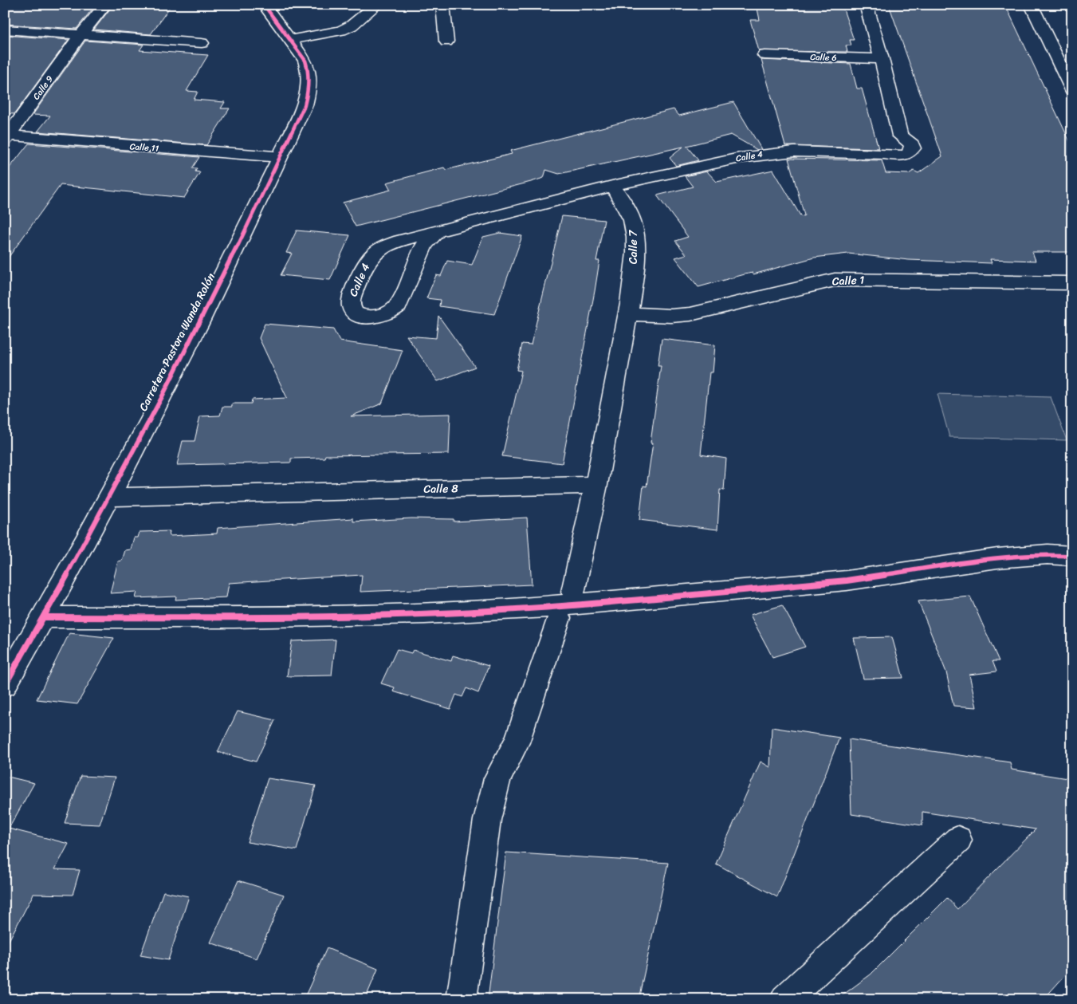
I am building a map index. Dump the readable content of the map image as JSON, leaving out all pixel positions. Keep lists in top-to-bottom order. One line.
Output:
{"streets":{"street":["Calle 6","Calle 9","Calle 11","Calle 4","Calle 7","Calle 1","Carretera Pastora Wanda Rolón","Calle 8"]},"crossings":[["Calle 6","Calle 4"],["Calle 9","Calle 11"],["Calle 11","Carretera Pastora Wanda Rolón"],["Calle 4","Calle 7"],["Calle 7","Calle 1"],["Carretera Pastora Wanda Rolón","Calle 8"]]}
